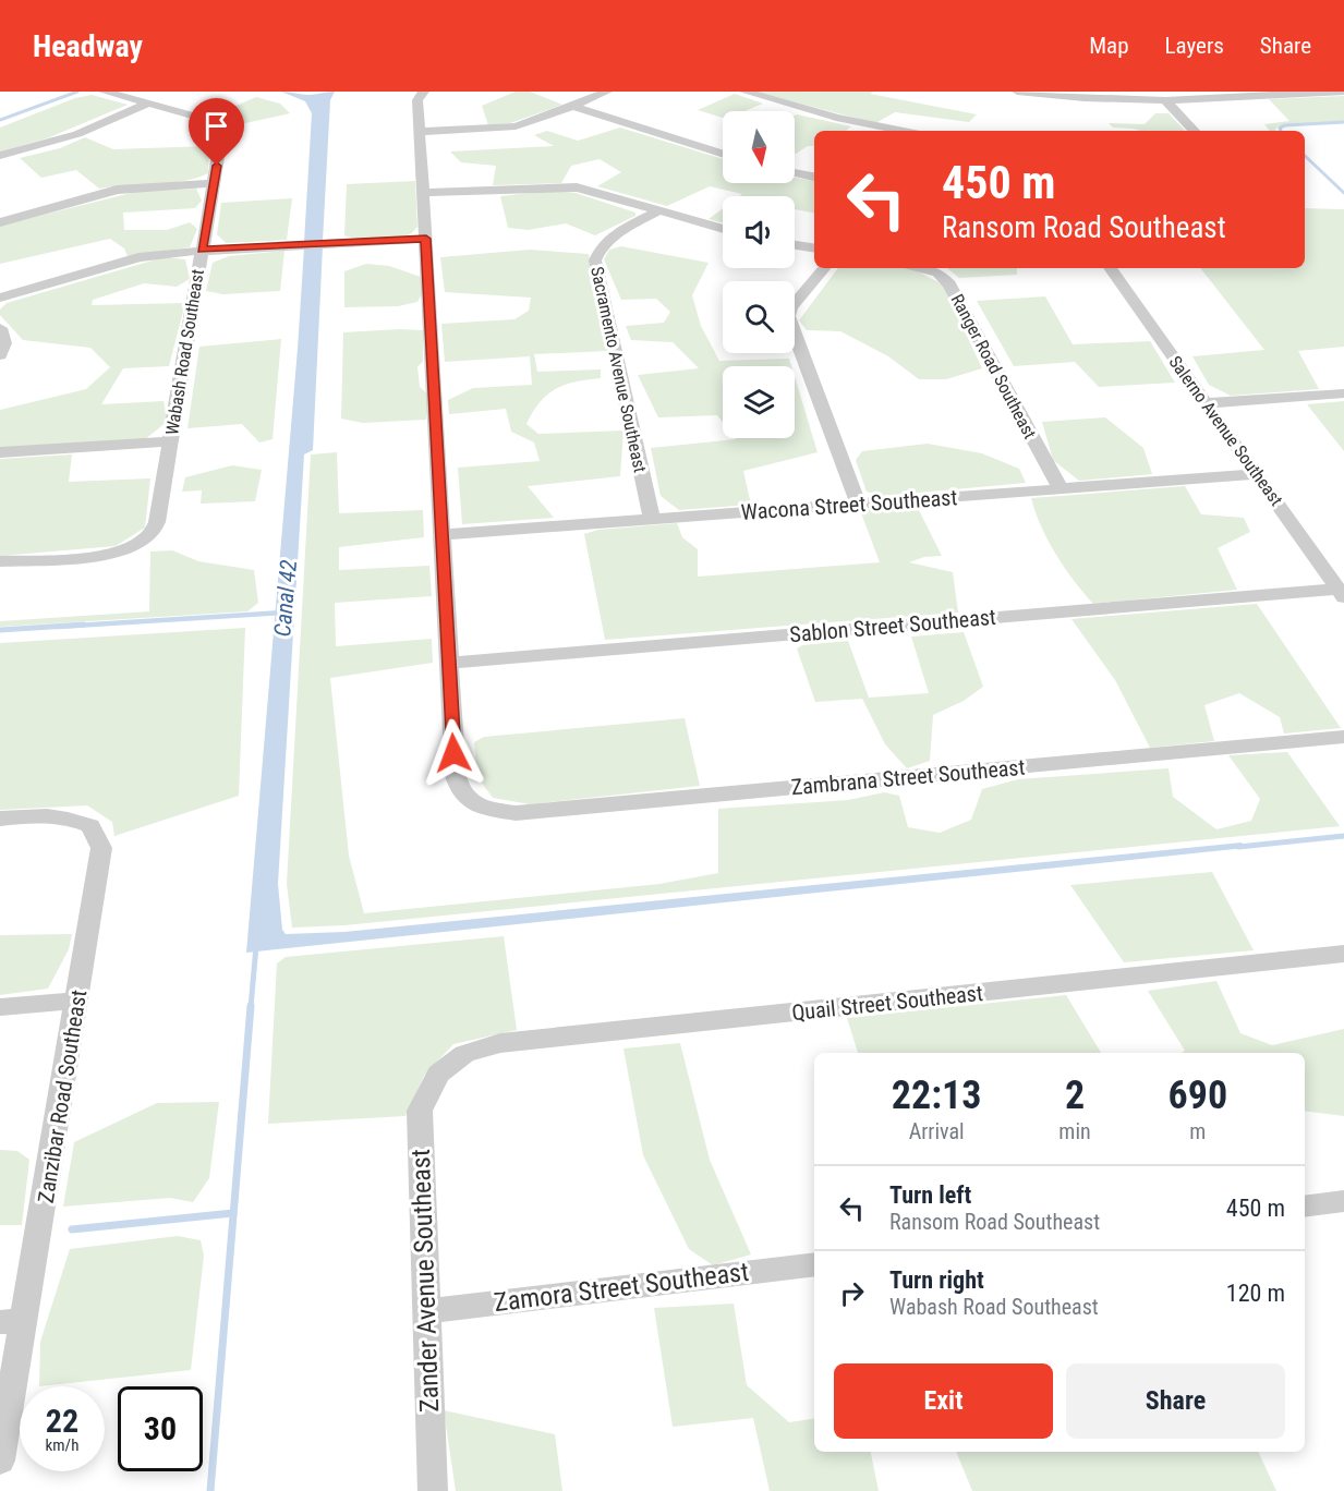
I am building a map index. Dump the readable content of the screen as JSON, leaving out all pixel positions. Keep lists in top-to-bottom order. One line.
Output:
{"streets":{"street":["Wabash Road Southeast","Ranger Road Southeast","Sacramento Avenue Southeast","Salerno Avenue Southeast","Wacona Street Southeast","Sablon Street Southeast","Zambrana Street Southeast","Quail Street Southeast","Zanzibar Road Southeast","Zander Avenue Southeast","Zamora Street Southeast"]},"crossings":[["Ranger Road Southeast","Wacona Street Southeast"],["Sacramento Avenue Southeast","Wacona Street Southeast"],["Salerno Avenue Southeast","Wacona Street Southeast"],["Salerno Avenue Southeast","Sablon Street Southeast"],["Sablon Street Southeast","Zambrana Street Southeast"],["Quail Street Southeast","Zander Avenue Southeast"],["Zander Avenue Southeast","Zamora Street Southeast"]],"water":["Canal 42"],"north":"bottom","page":{"header":"Headway","nav":["Map","Layers","Share"],"turn":["450 m","Ransom Road Southeast"],"eta":["22:13","Arrival","2","min","690","m"],"list":[{"name":"Turn left","note":"Ransom Road Southeast","value":"450 m"},{"name":"Turn right","note":"Wabash Road Southeast","value":"120 m"}],"buttons":["Exit","Share"],"speed":"22 km/h","limit":"30"}}
